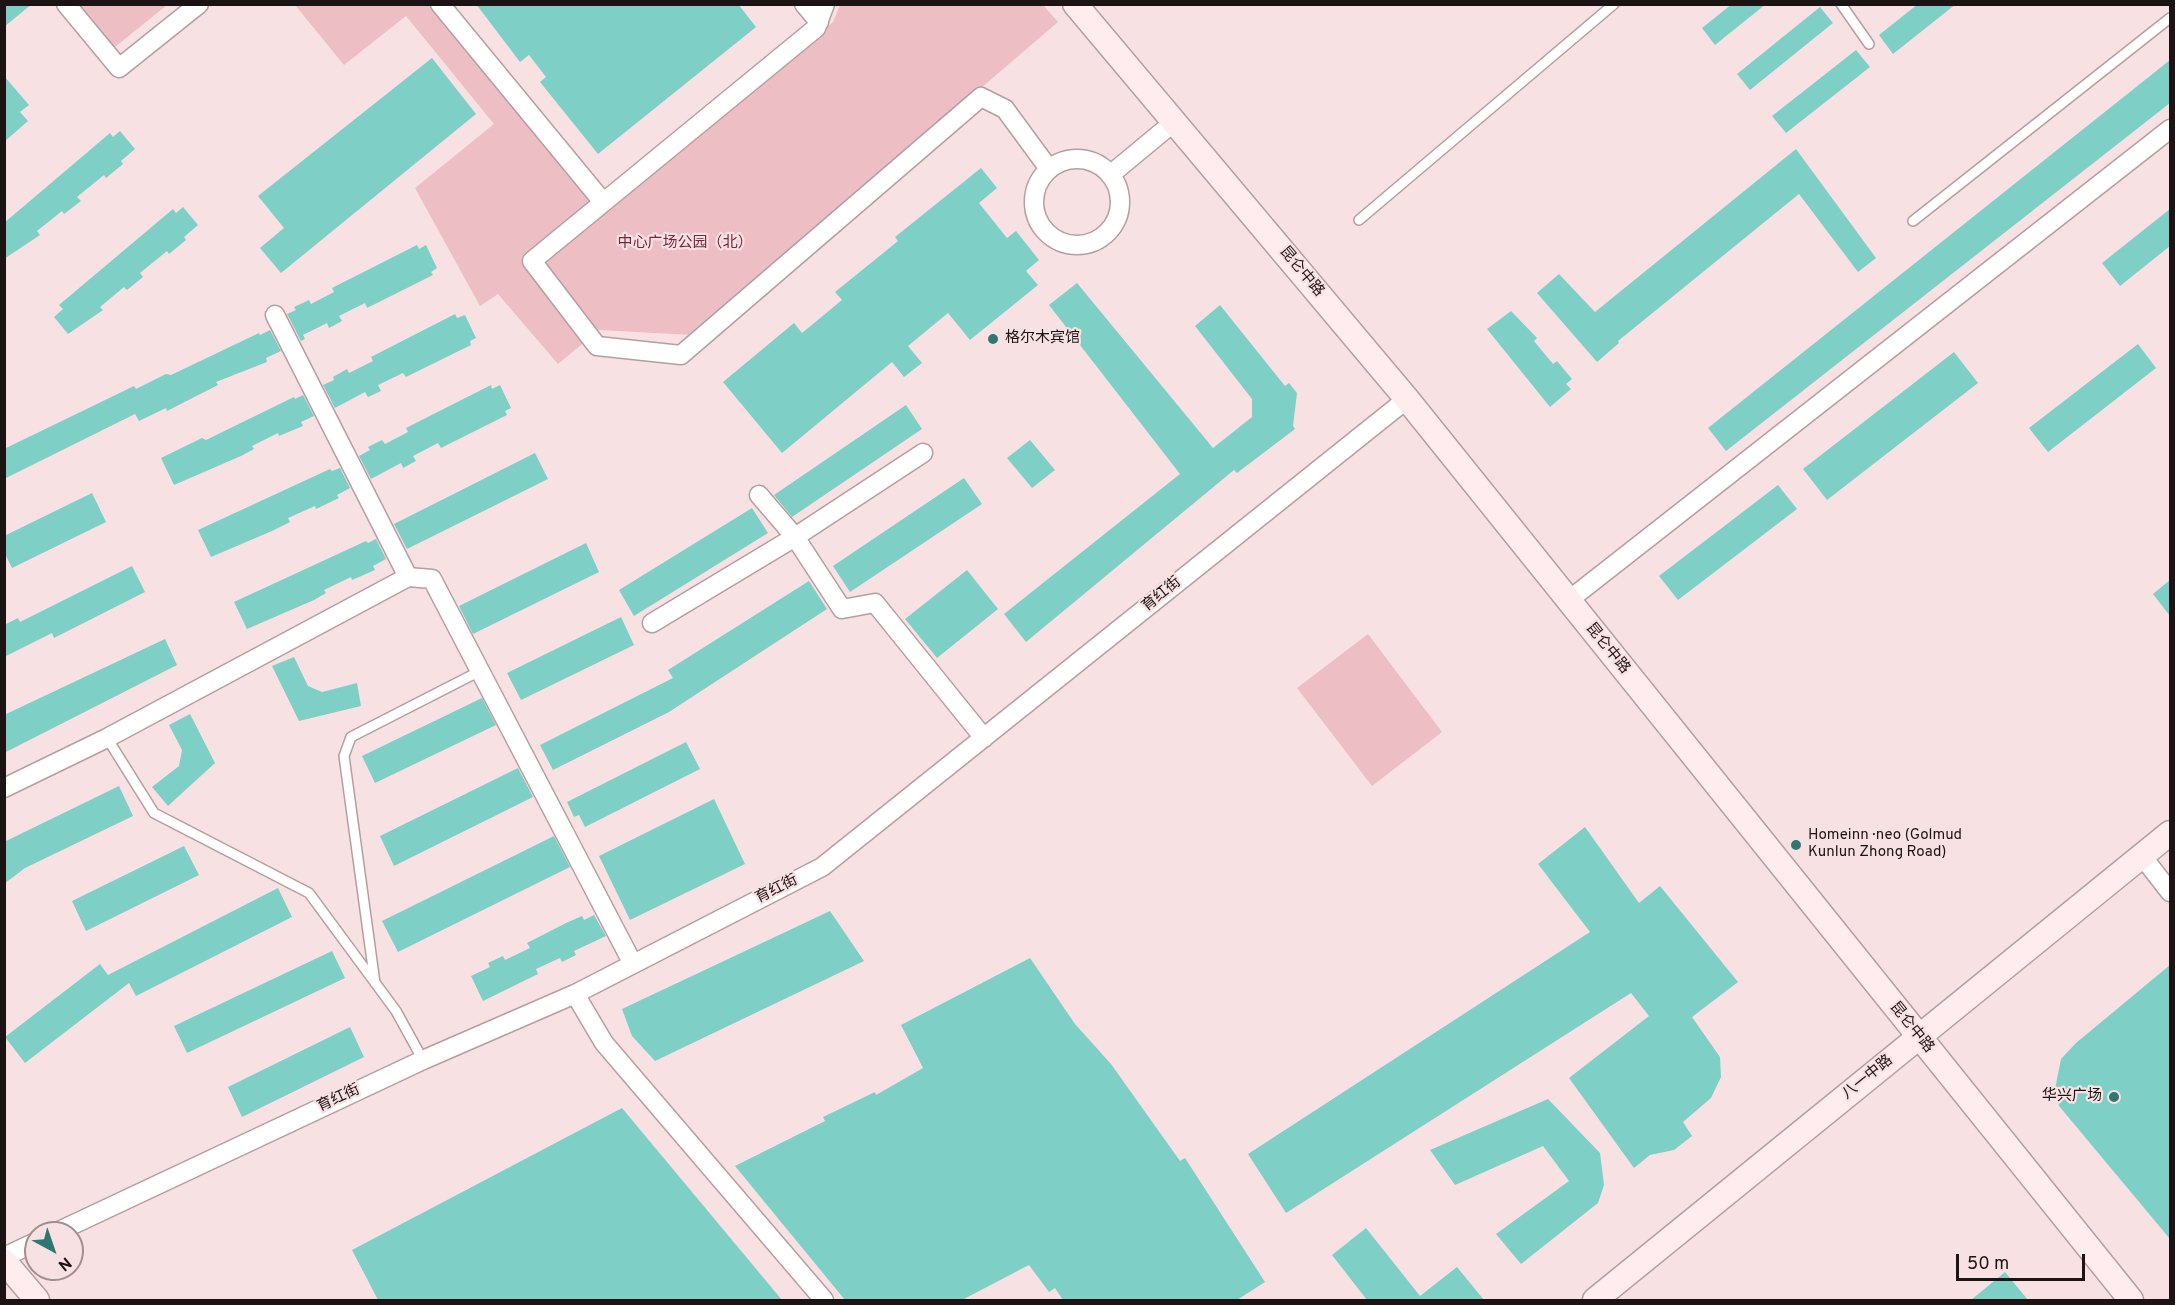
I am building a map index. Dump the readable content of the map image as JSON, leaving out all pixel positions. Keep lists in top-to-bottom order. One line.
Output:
{"streets":{"main road":["昆仑中路","八一中路"],"street":["育红街"]},"crossings":[["昆仑中路","育红街"],["昆仑中路","八一中路"]],"parks":["中心广场公园（北）"],"places":["格尔木宾馆","Homeinn · neo (Golmud Kunlun Zhong Road)","华兴广场"],"scale_bar":"50 m","north":"bottom right"}
